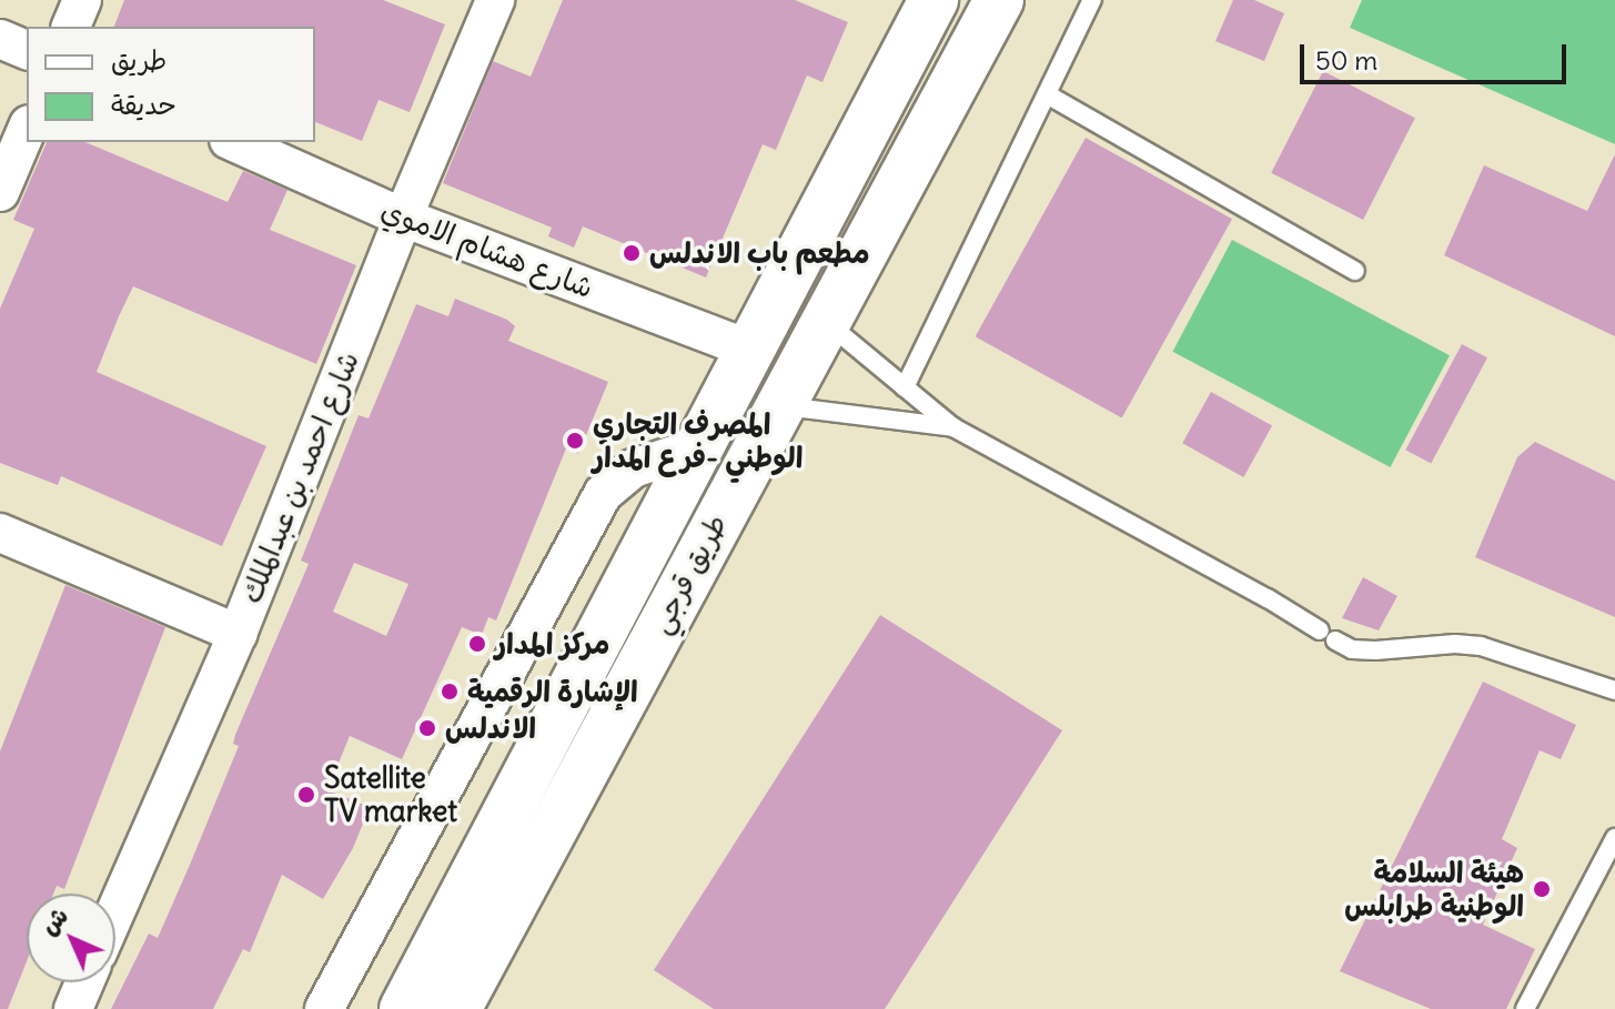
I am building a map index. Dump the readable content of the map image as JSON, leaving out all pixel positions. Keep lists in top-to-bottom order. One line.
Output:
{"streets":{"highway":["طريق قرجي"],"street":["شارع هشام الاموي","شارع احمد بن عبدالملك"]},"crossings":[["شارع هشام الاموي","شارع احمد بن عبدالملك"],["شارع هشام الاموي","طريق قرجي"]],"places":["مطعم باب الاندلس","المصرف التجاري الوطني -فرع المدار","مركز المدار","الإشارة الرقمية","الاندلس","Satellite TV market","هيئة السلامة الوطنية طرابلس"],"legend":["طريق","حديقة"],"scale_bar":"50 m","north":"top left"}
